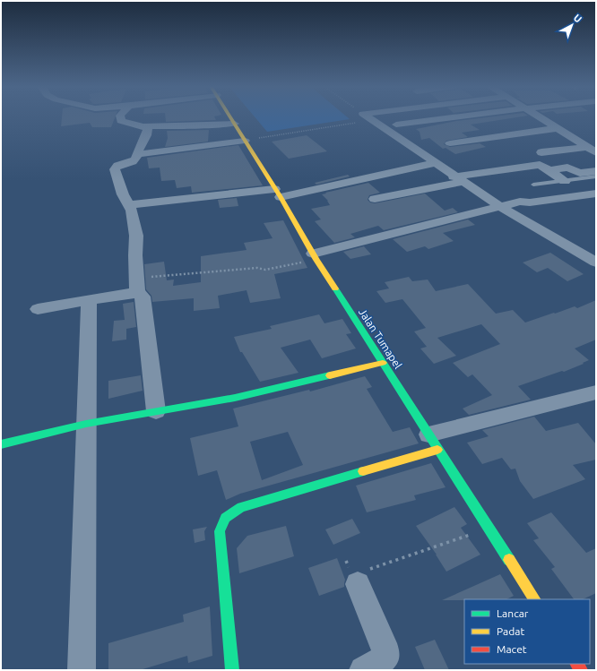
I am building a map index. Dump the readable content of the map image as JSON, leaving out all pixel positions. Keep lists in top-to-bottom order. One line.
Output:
{"streets":{"street":["Jalan Tumapel"]},"legend":["Lancar","Padat","Macet"],"north":"top right"}
